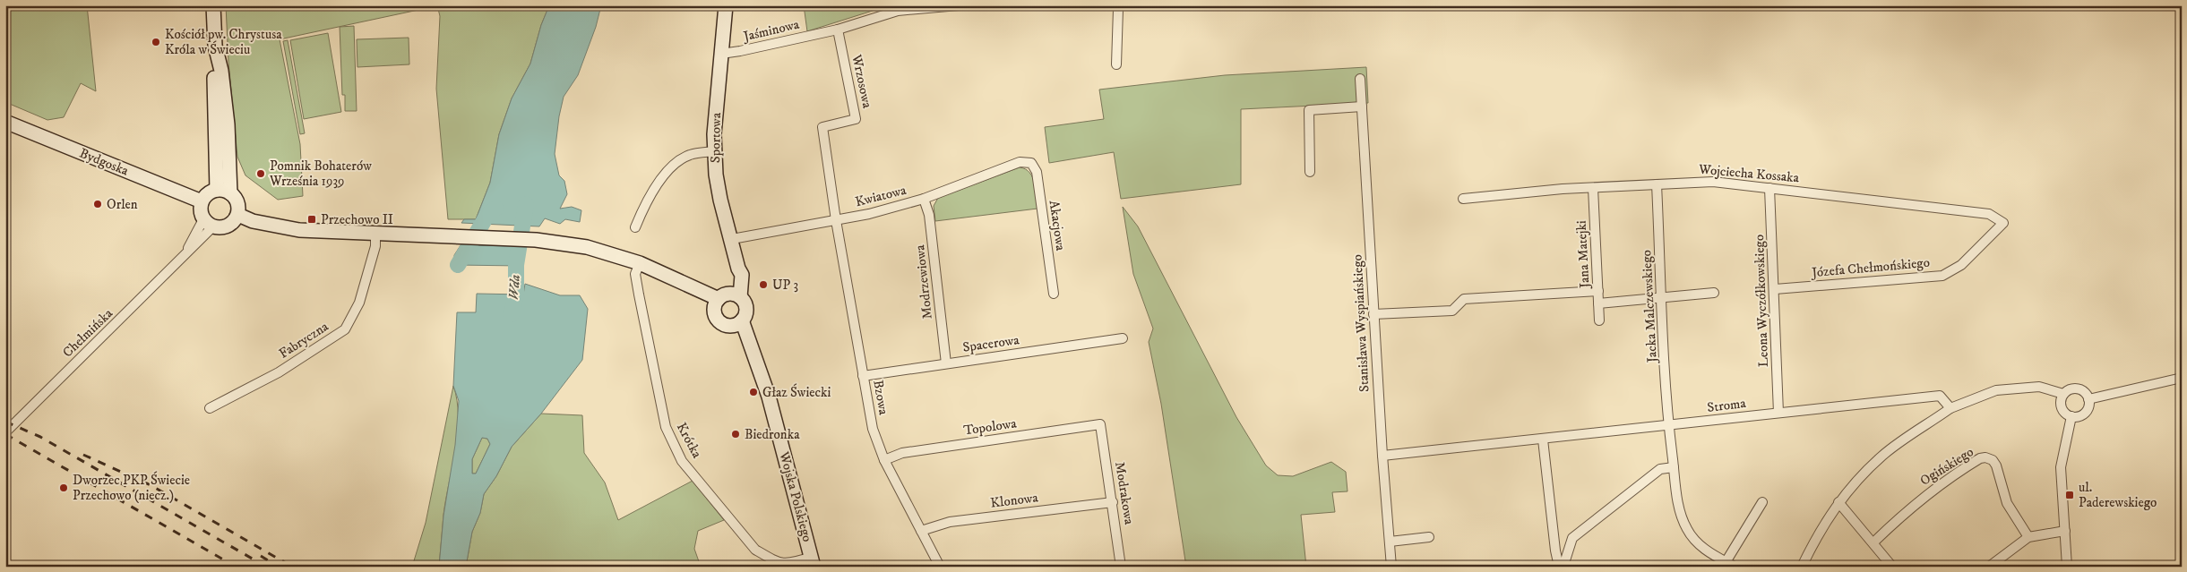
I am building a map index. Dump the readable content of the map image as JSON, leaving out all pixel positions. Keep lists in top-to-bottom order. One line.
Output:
{"streets":{"street":["Jaśminowa","Wrzosowa","Sportowa","Bydgoska","Wojciecha Kossaka","Kwiatowa","Akacjowa","Jana Matejki","Józefa Chełmońskiego","Modrzewiowa","Leona Wyczółkowskiego","Jacka Malczewskiego","Stanisława Wyspiańskiego","Chełmińska","Fabryczna","Spacerowa","Bzowa","Stroma","Topolowa","Krótka","Ogińskiego","Modrakowa","Wojska Polskiego","Klonowa"]},"crossings":[["Jaśminowa","Wrzosowa"],["Jaśminowa","Sportowa"],["Wrzosowa","Kwiatowa"],["Wrzosowa","Bzowa"],["Sportowa","Kwiatowa"],["Sportowa","Wojska Polskiego"],["Bydgoska","Chełmińska"],["Wojciecha Kossaka","Jana Matejki"],["Wojciecha Kossaka","Józefa Chełmońskiego"],["Wojciecha Kossaka","Leona Wyczółkowskiego"],["Wojciecha Kossaka","Jacka Malczewskiego"],["Kwiatowa","Akacjowa"],["Kwiatowa","Modrzewiowa"],["Kwiatowa","Bzowa"],["Józefa Chełmońskiego","Leona Wyczółkowskiego"],["Modrzewiowa","Spacerowa"],["Leona Wyczółkowskiego","Stroma"],["Jacka Malczewskiego","Stroma"],["Stanisława Wyspiańskiego","Stroma"],["Spacerowa","Bzowa"],["Bzowa","Topolowa"],["Bzowa","Klonowa"],["Topolowa","Modrakowa"],["Krótka","Wojska Polskiego"],["Modrakowa","Klonowa"]],"water":["Wda"],"places":{"other":["Kościół pw. Chrystusa Króla w Świeciu","Pomnik Bohaterów Września 1939","Orlen","UP 3","Głaz Świecki","Biedronka","Dworzec PKP Świecie Przechowo (niecz.)"],"transit":["Przechowo II","ul. Paderewskiego"]}}
